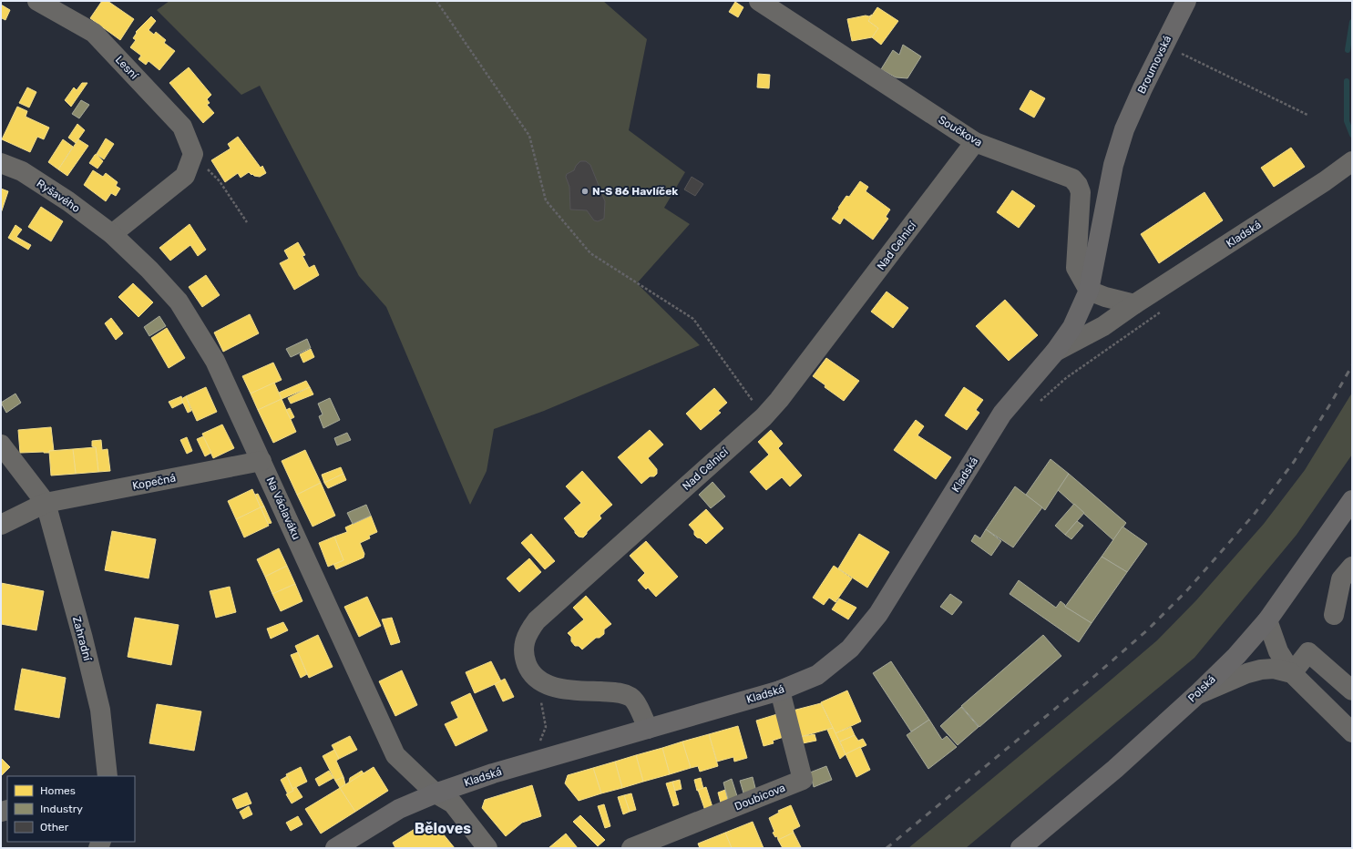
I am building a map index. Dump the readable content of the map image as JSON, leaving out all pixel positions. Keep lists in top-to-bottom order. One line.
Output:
{"streets":{"main road":["Broumovská","Kladská","Polská"],"street":["Lesní","Součkova","Ryšavého","Nad Celnicí","Kopečná","Na Václaváku","Zahradní","Doubicova"]},"crossings":[["Broumovská","Kladská"],["Součkova","Kladská"],["Součkova","Nad Celnicí"],["Ryšavého","Na Václaváku"],["Kladská","Na Václaváku"],["Kladská","Doubicova"],["Kopečná","Na Václaváku"],["Kopečná","Zahradní"]],"districts":["Běloves"],"places":["N-S 86 Havlíček"],"legend":["Homes","Industry","Other"]}
